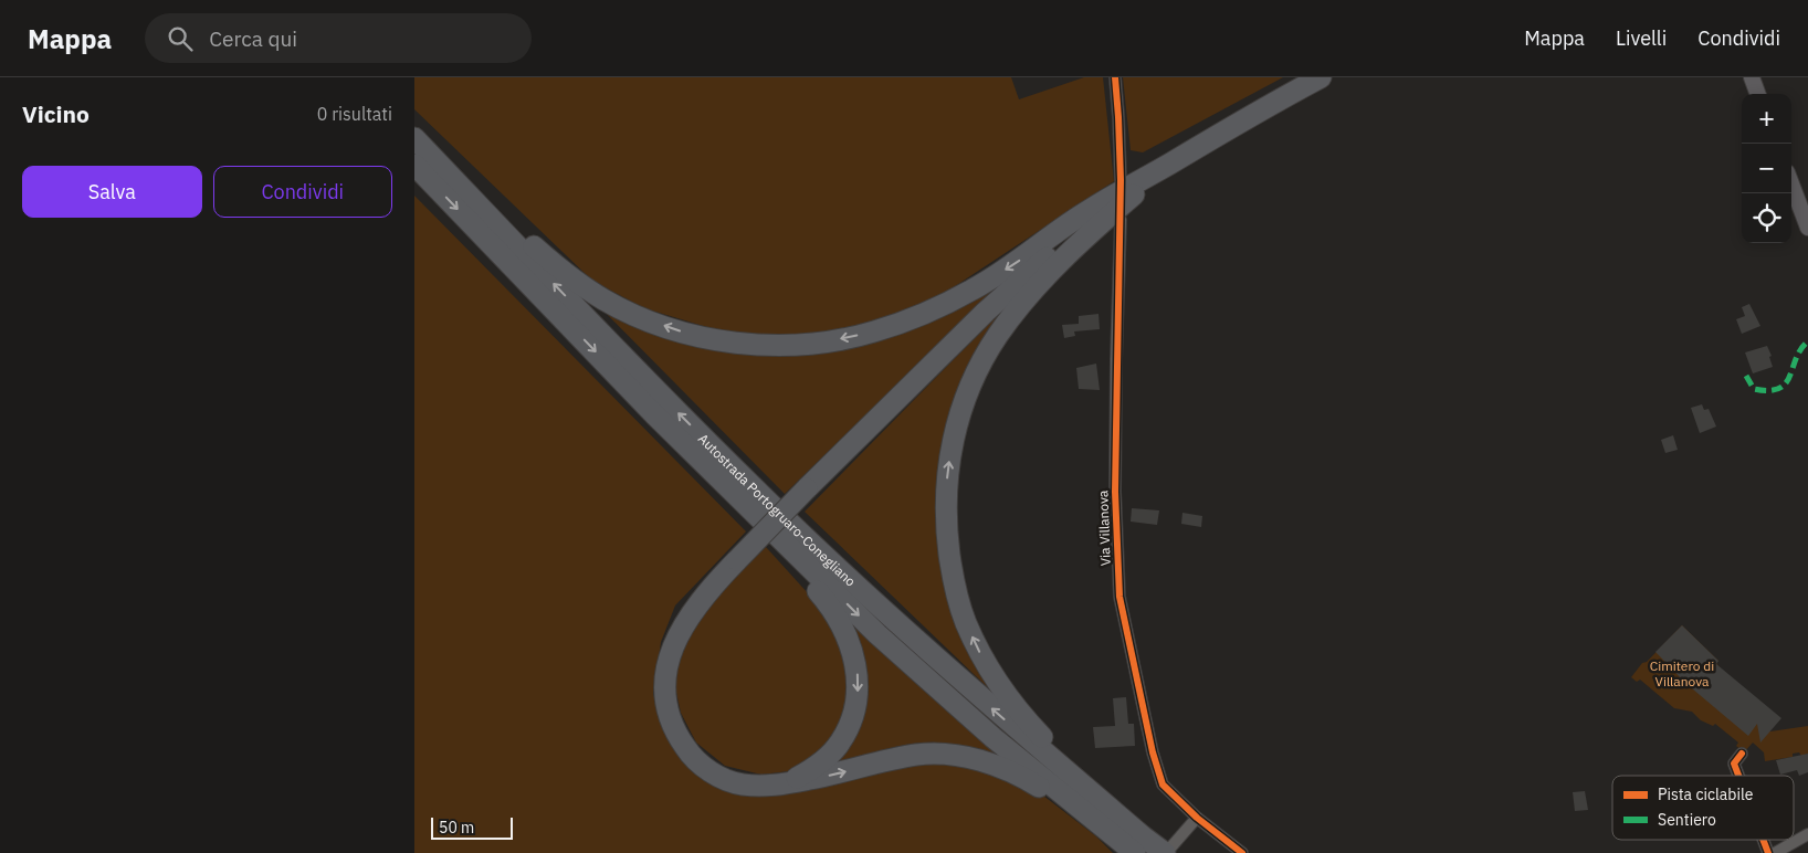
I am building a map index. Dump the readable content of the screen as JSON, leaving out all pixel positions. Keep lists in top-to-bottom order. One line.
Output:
{"streets":{"highway":["Autostrada Portogruaro-Conegliano"],"street":["Via Villanova"]},"parks":["Cimitero di Villanova"],"legend":["Pista ciclabile","Sentiero"],"scale_bar":"50 m","page":{"header":"Mappa","search":"Cerca qui","nav":["Mappa","Livelli","Condividi"],"heading":["Vicino","0 risultati"],"map_buttons":["+","−"],"buttons":["Salva","Condividi"],"scale":"50 m"}}
